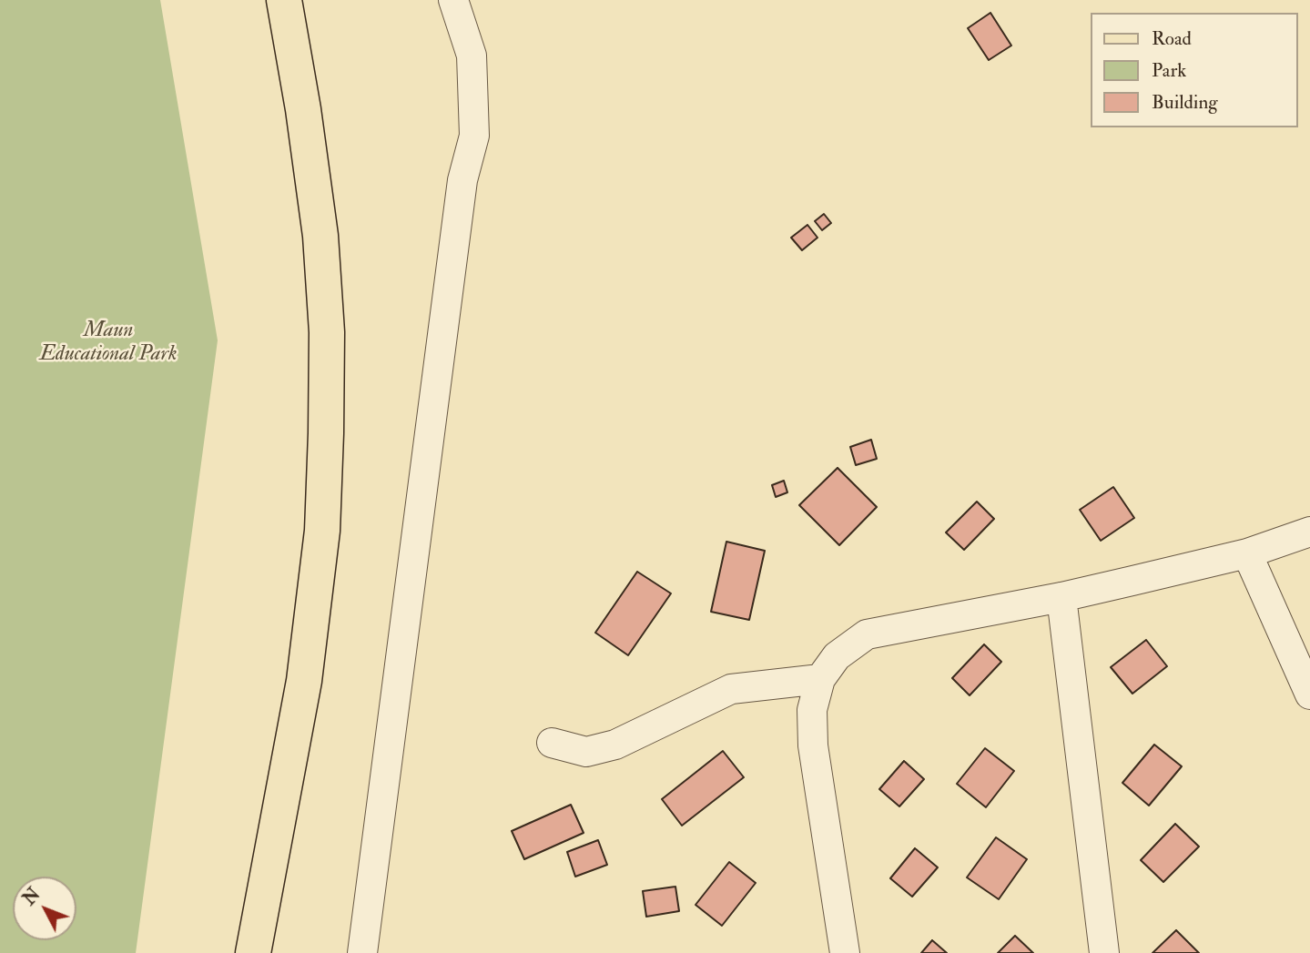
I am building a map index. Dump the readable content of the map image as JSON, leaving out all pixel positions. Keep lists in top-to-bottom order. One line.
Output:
{"parks":["Maun Educational Park"],"legend":["Road","Park","Building"],"north":"top left"}
